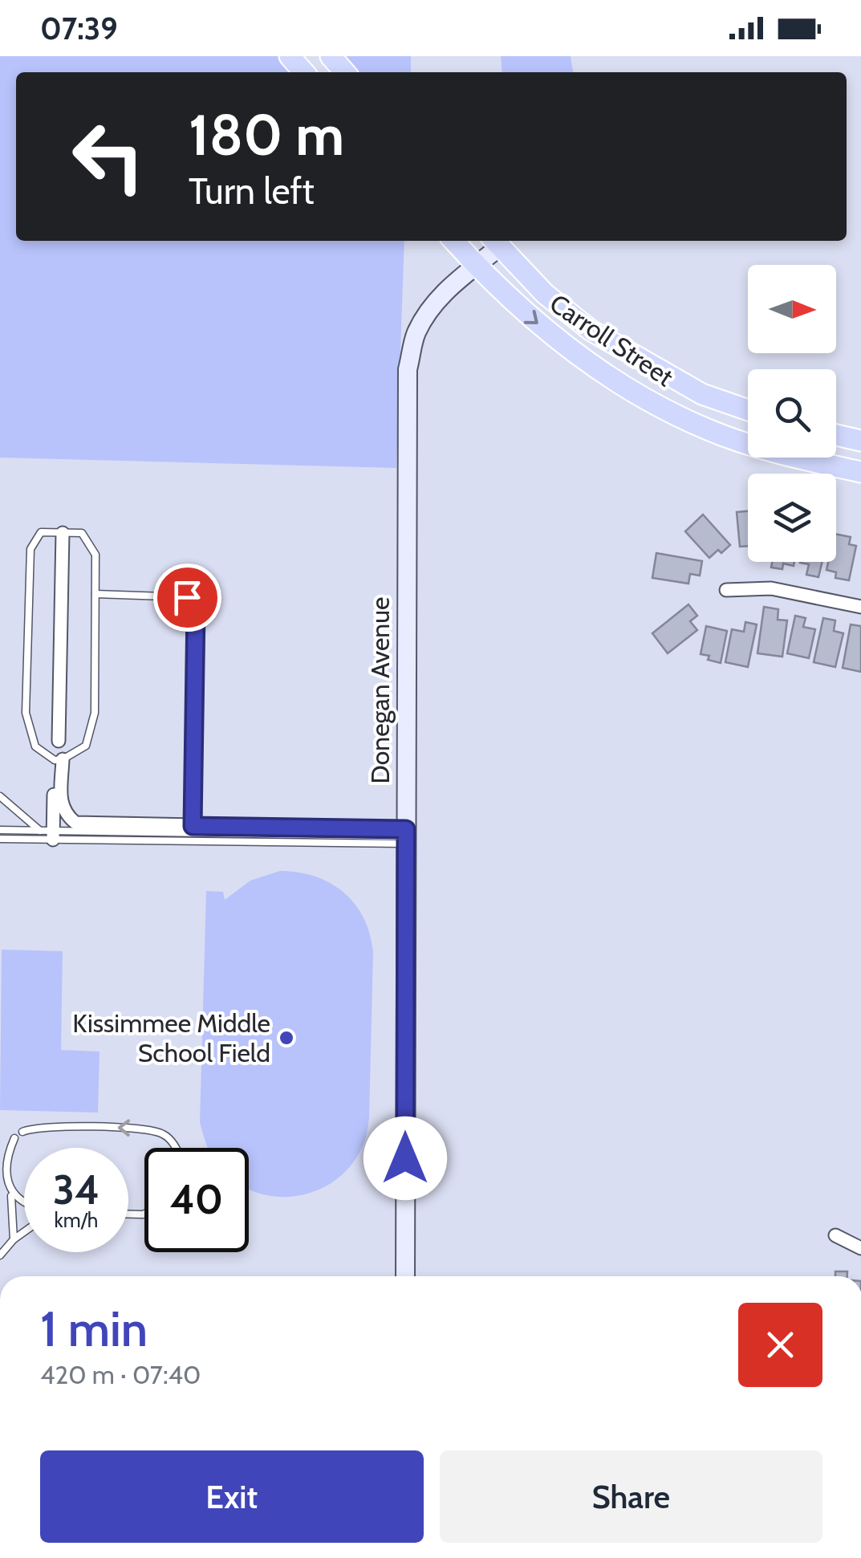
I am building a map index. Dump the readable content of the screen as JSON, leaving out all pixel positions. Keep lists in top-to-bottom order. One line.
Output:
{"streets":{"main road":["Carroll Street"],"street":["Donegan Avenue"]},"crossings":[["Carroll Street","Donegan Avenue"]],"places":["Kissimmee Middle School Field"],"north":"right","page":{"status":"07:39","turn":["180 m","Turn left"],"speed":"34 km/h","limit":"40","heading":["1 min","420 m · 07:40"],"buttons":["Exit","Share"]}}
